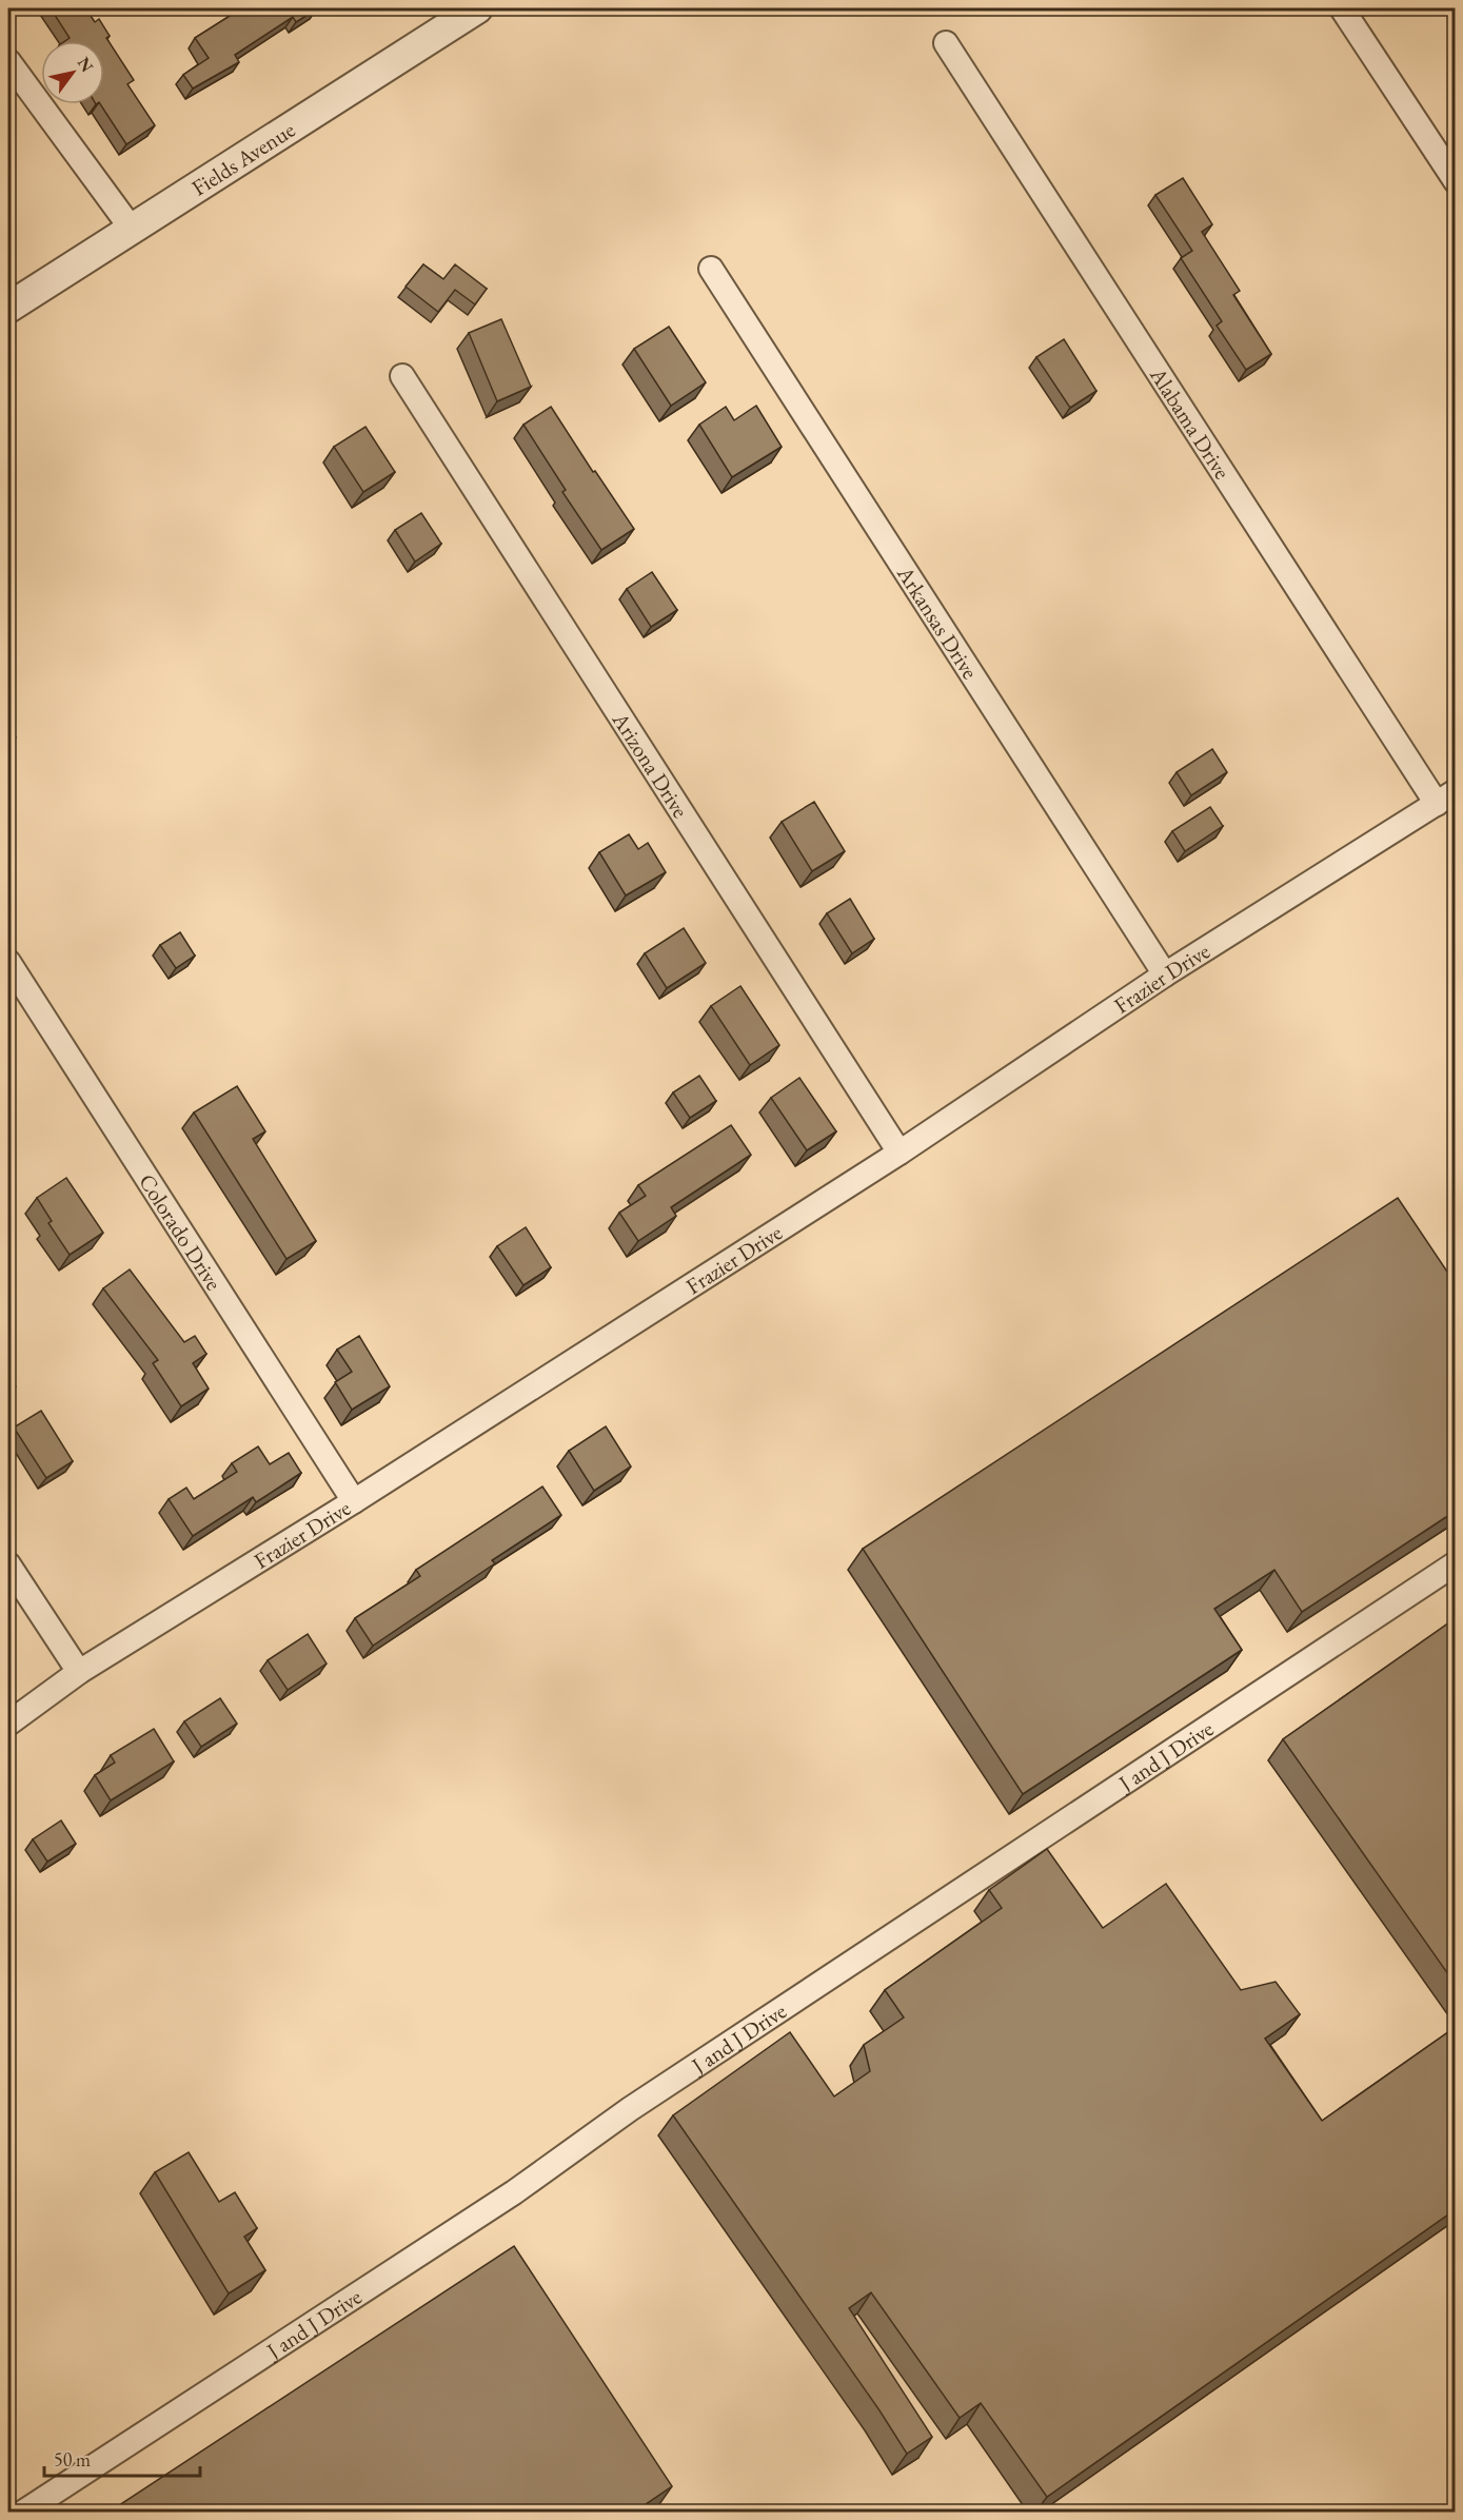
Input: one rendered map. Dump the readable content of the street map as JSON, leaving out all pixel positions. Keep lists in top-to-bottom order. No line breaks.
{"streets":{"street":["Fields Avenue","Alabama Drive","Arkansas Drive","Arizona Drive","Frazier Drive","Colorado Drive","J and J Drive"]},"crossings":[["Alabama Drive","Frazier Drive"],["Arkansas Drive","Frazier Drive"],["Arizona Drive","Frazier Drive"],["Frazier Drive","Colorado Drive"]],"scale_bar":"50 m","north":"top right"}
